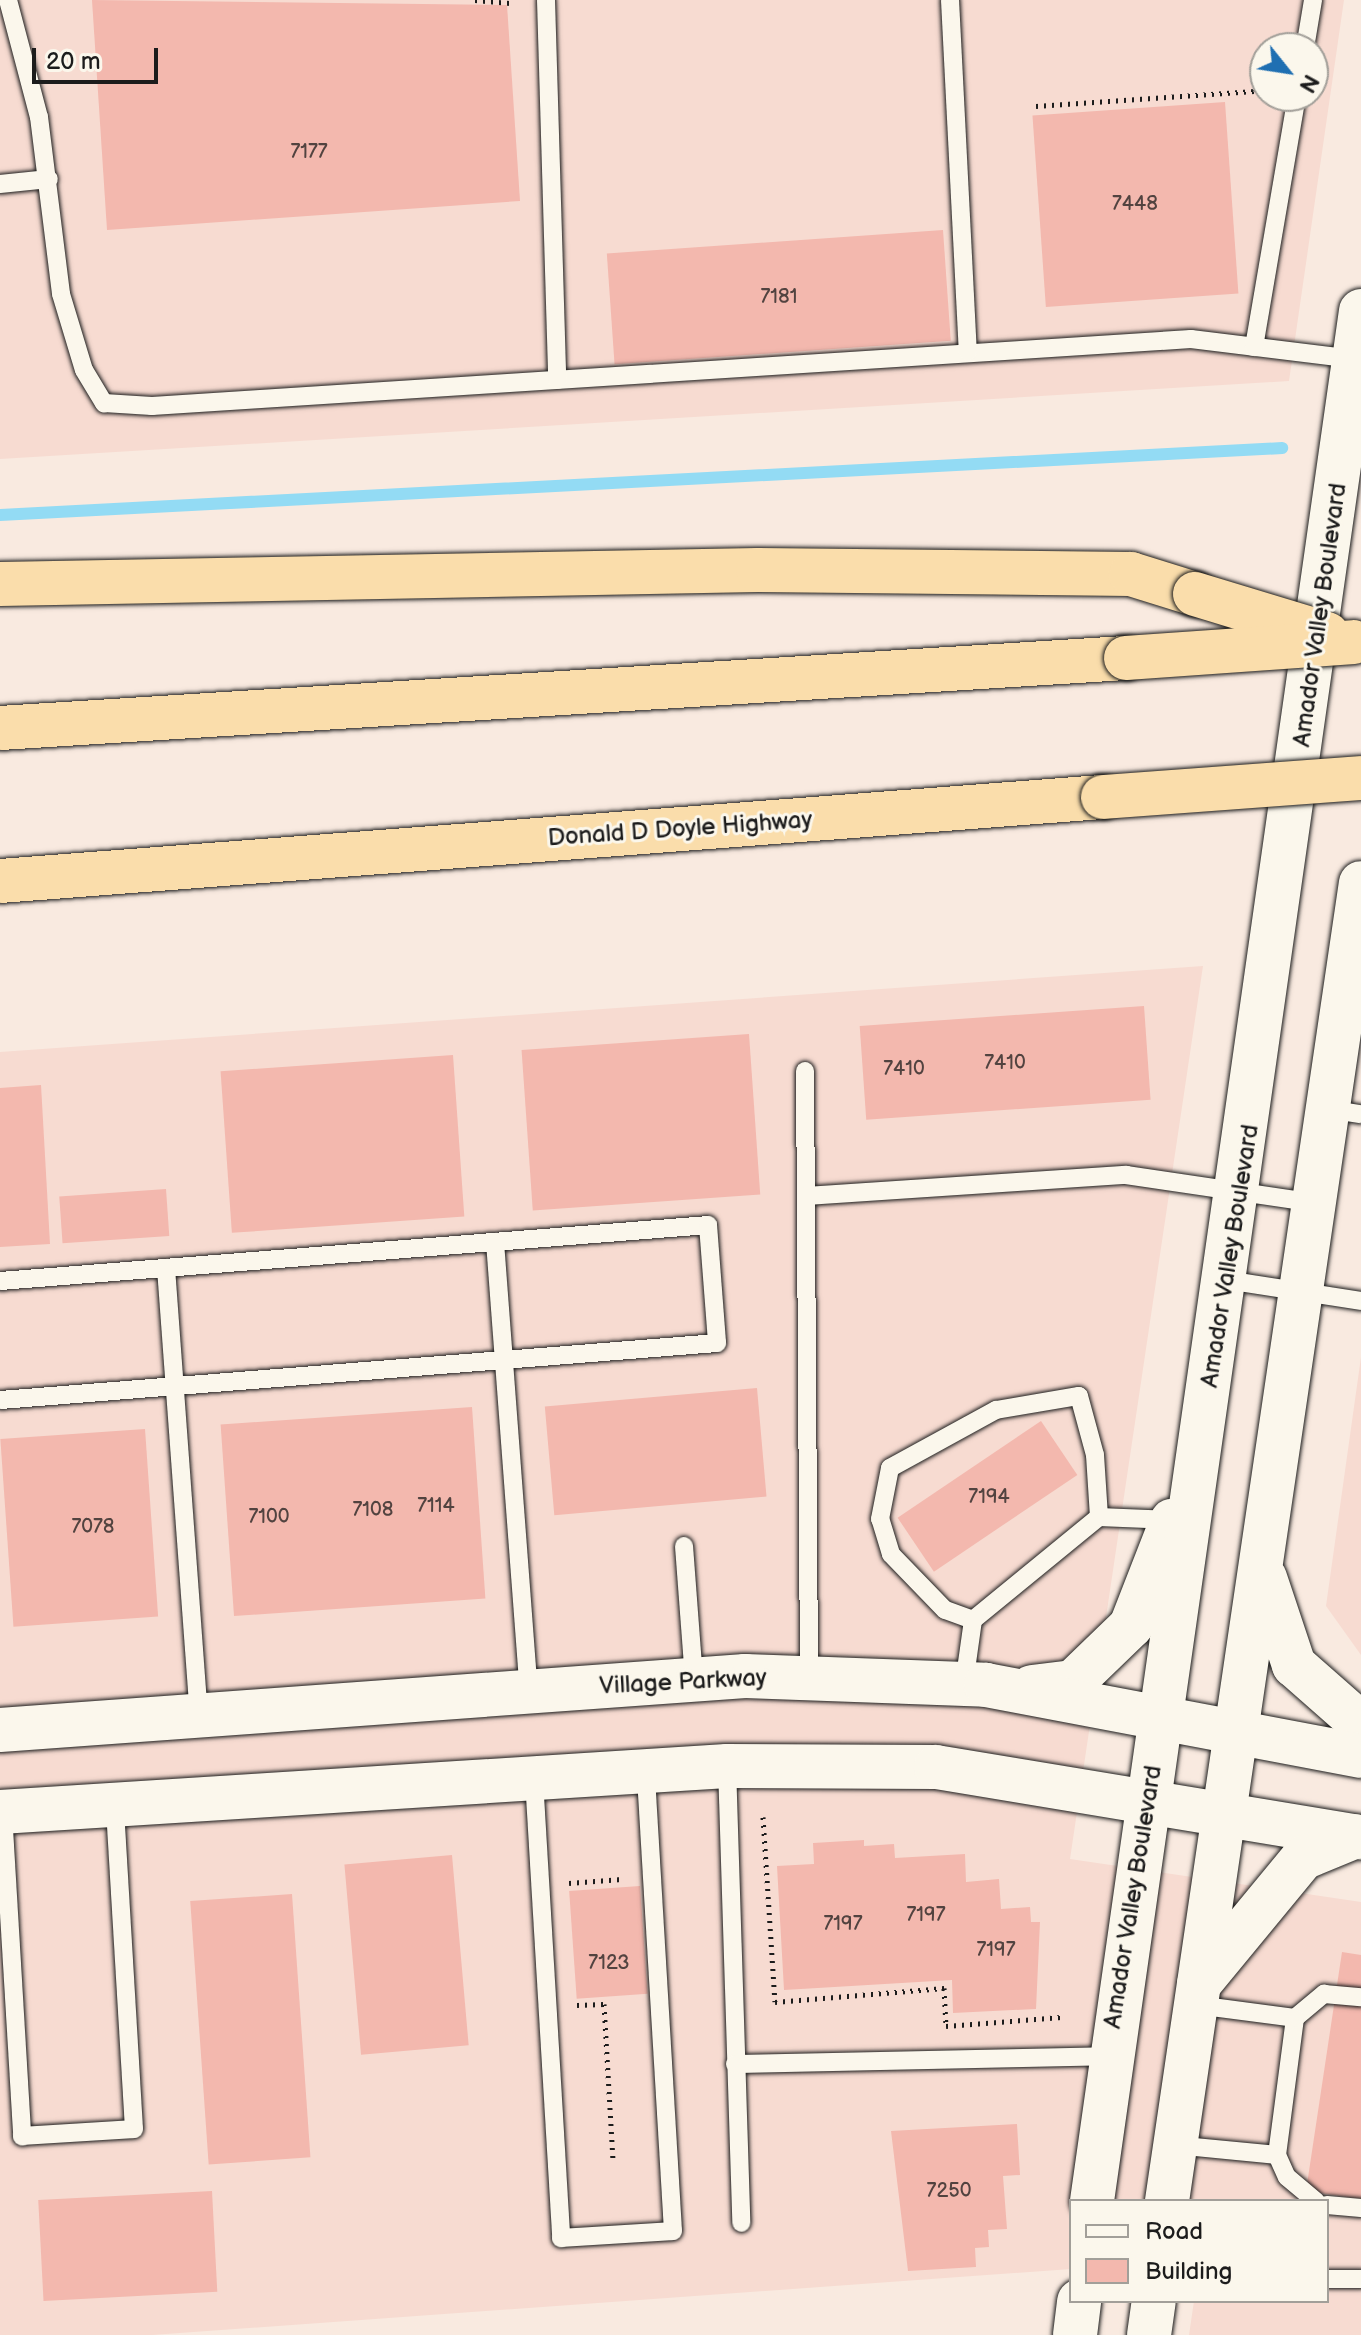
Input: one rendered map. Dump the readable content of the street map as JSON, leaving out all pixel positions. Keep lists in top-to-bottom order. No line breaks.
{"streets":{"highway":["Donald D Doyle Highway"],"street":["Amador Valley Boulevard","Village Parkway"]},"crossings":[["Amador Valley Boulevard","Village Parkway"]],"house_numbers":["7177","7448","7181","7410","7410","7194","7114","7108","7100","7078","7197","7197","7197","7123","7250"],"legend":["Road","Building"],"scale_bar":"20 m","north":"bottom right"}
